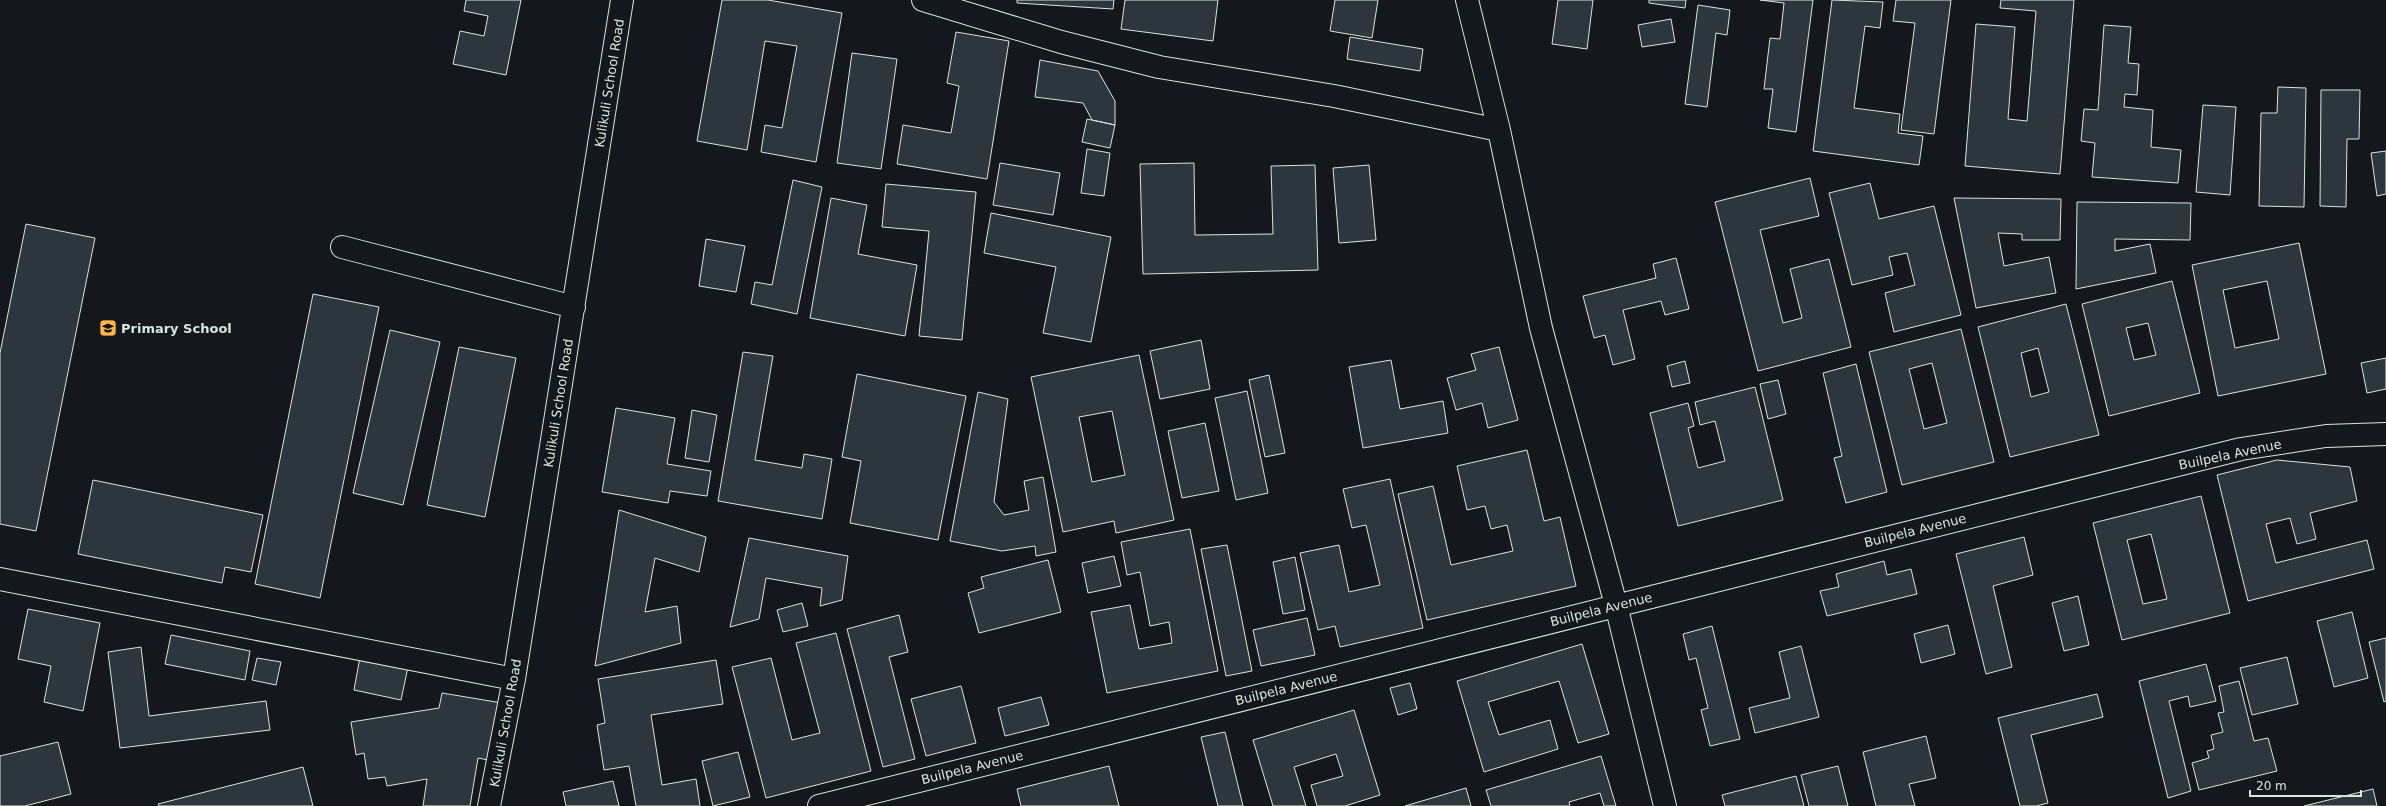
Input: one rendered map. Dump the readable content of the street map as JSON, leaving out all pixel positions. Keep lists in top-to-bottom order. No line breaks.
{"streets":{"street":["Kulikuli School Road","Builpela Avenue"]},"places":{"school or university":["Primary School"]},"scale_bar":"20 m"}
